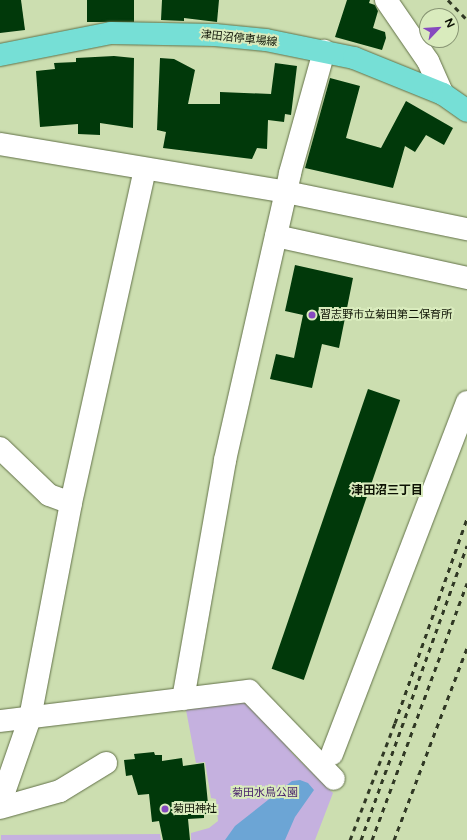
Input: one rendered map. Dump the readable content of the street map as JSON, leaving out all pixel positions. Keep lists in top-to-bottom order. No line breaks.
{"streets":{"main road":["津田沼停車場線"]},"districts":["津田沼三丁目"],"parks":["菊田水鳥公園"],"places":["習志野市立菊田第二保育所","菊田神社"],"north":"top right"}
